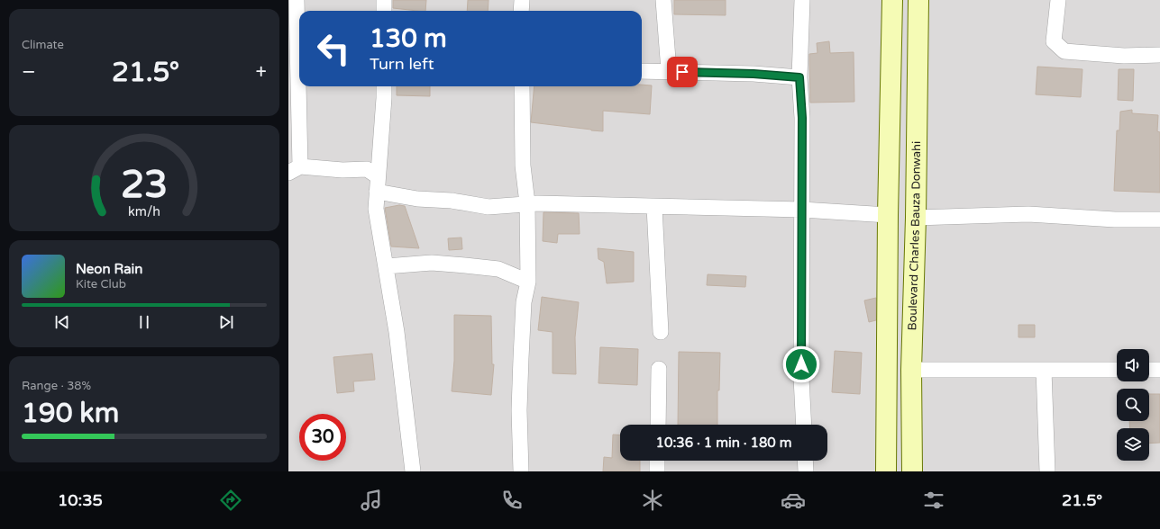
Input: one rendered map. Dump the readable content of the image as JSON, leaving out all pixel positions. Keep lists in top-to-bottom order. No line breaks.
{"streets":{"main road":["Boulevard Charles Bauza Donwahi"]},"page":{"tile":["Climate",["Range · 38%","190 km"]],"turn":["130 m","Turn left"],"heat":["−","21.5°","+"],"song":["Neon Rain","Kite Club"],"limit":"30","trip":"10:36 · 1 min · 180 m","tabs":["10:35","21.5°"],"gauge":["23","km/h"]}}
